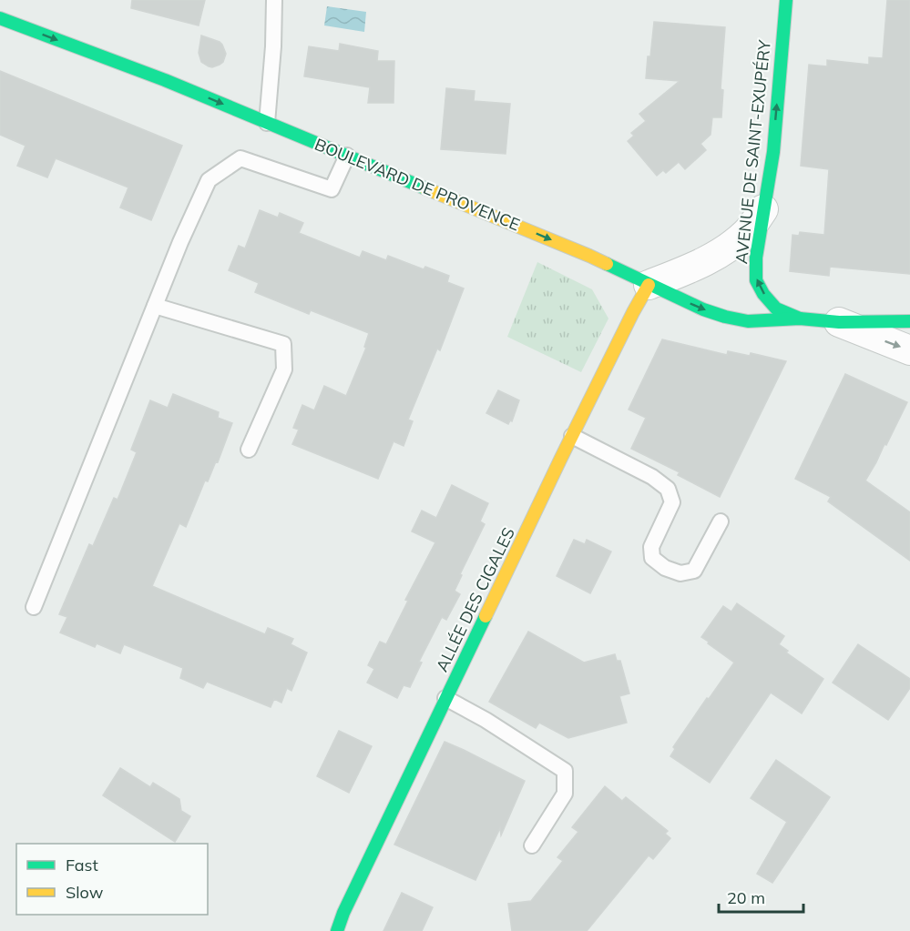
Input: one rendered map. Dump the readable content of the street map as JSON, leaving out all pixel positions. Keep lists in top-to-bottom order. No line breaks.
{"streets":{"street":["AVENUE DE SAINT-EXUPÉRY","BOULEVARD DE PROVENCE","ALLÉE DES CIGALES"]},"crossings":[["AVENUE DE SAINT-EXUPÉRY","BOULEVARD DE PROVENCE"],["BOULEVARD DE PROVENCE","ALLÉE DES CIGALES"]],"one_way":["AVENUE DE SAINT-EXUPÉRY","BOULEVARD DE PROVENCE"],"legend":["Fast","Slow"],"scale_bar":"20 m"}
